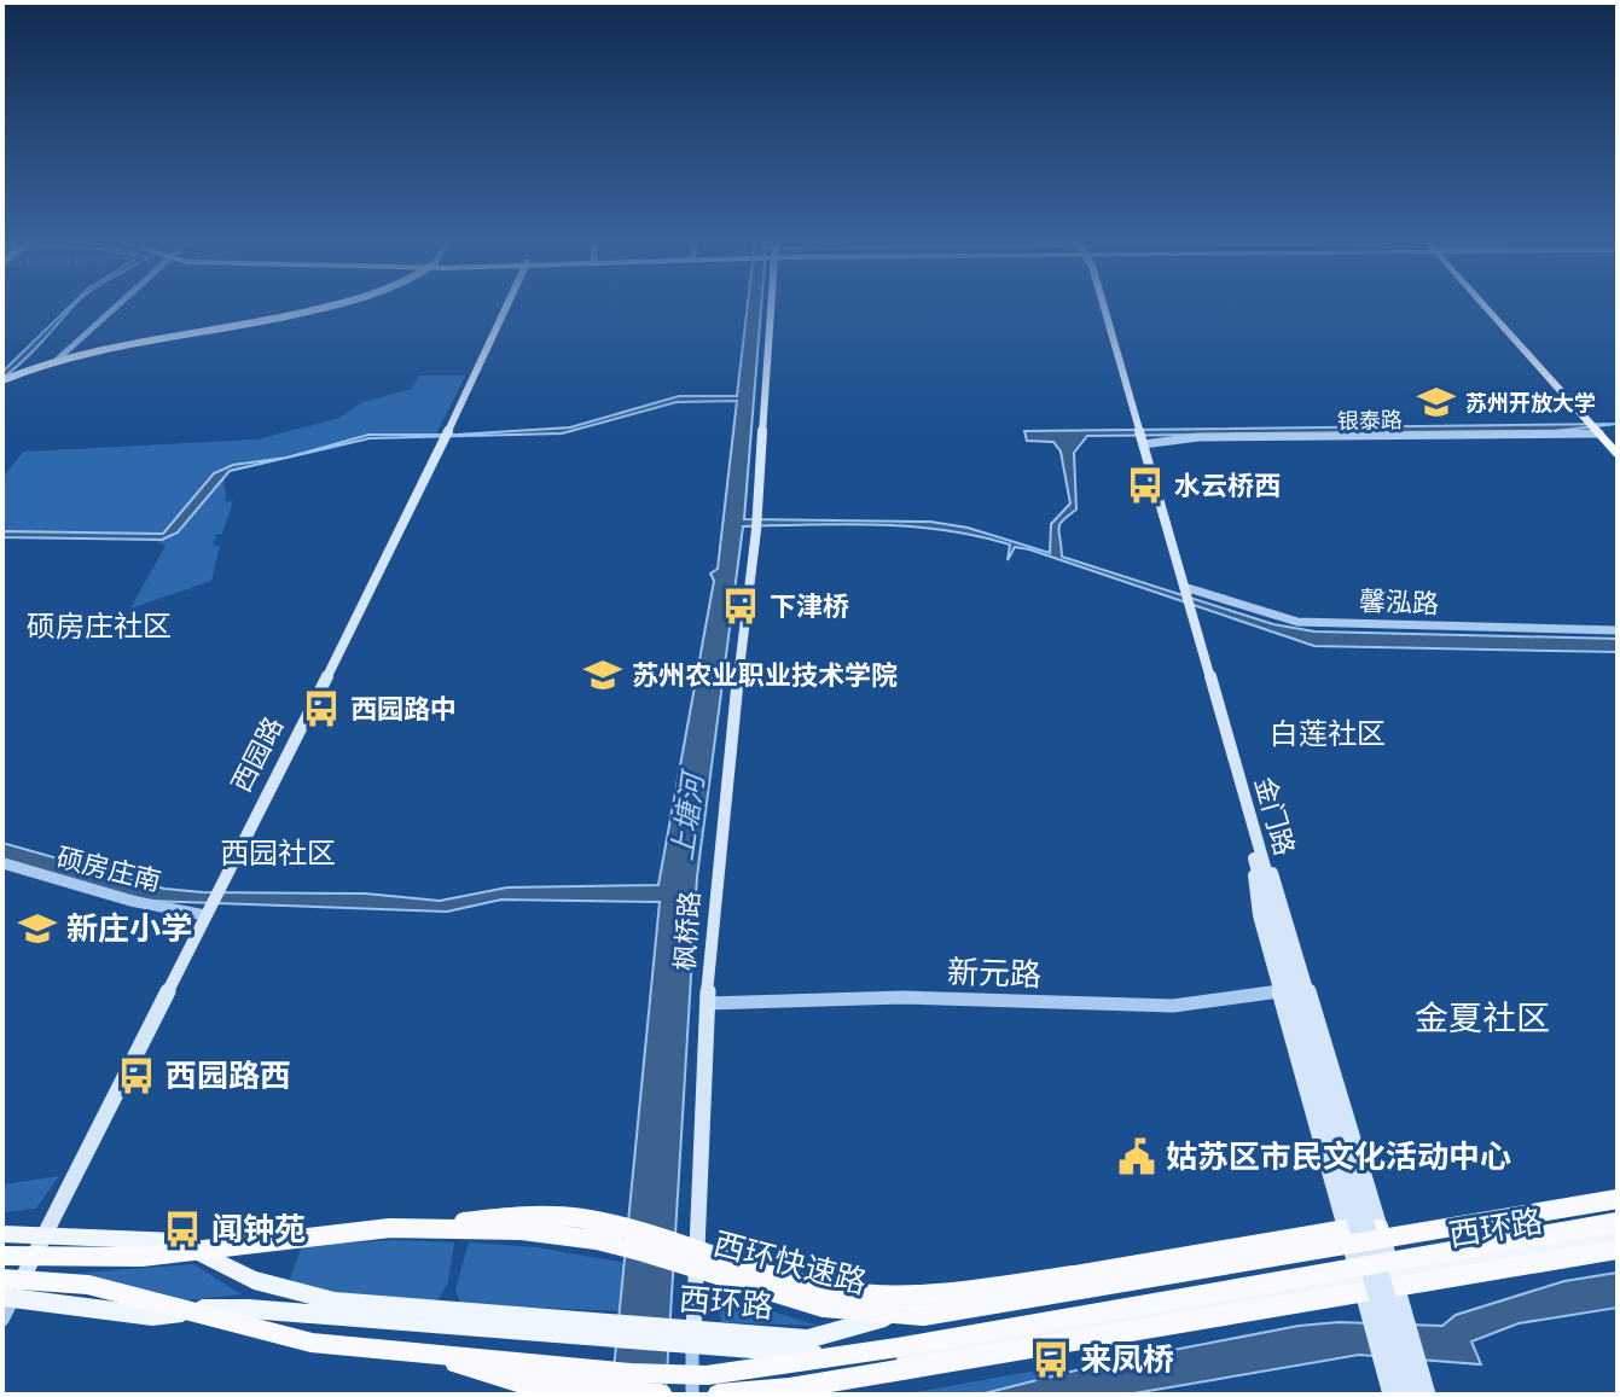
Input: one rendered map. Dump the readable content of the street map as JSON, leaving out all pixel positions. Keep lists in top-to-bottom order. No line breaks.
{"streets":{"highway":["西环快速路"],"main road":["西园路","金门路","枫桥路","西环路"],"street":["银泰路","馨泓路","硕房庄南","新元路"]},"crossings":[["银泰路","金门路"],["馨泓路","金门路"],["西园路","硕房庄南"],["西园路","西环路"],["枫桥路","新元路"],["枫桥路","西环路"]],"districts":["硕房庄社区","白莲社区","西园社区","金夏社区"],"water":["上塘河"],"places":{"school or university":["苏州开放大学","苏州农业职业技术学院","新庄小学"],"bus stop":["水云桥西","下津桥","西园路中","西园路西","闻钟苑","来凤桥"],"public building":["姑苏区市民文化活动中心"]}}
